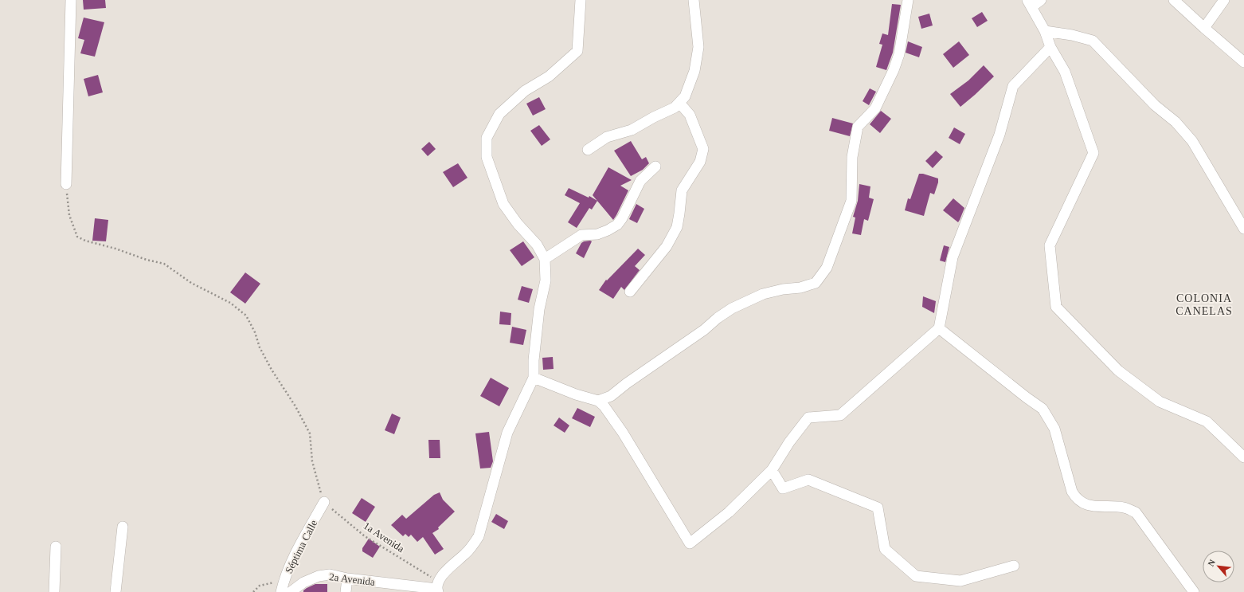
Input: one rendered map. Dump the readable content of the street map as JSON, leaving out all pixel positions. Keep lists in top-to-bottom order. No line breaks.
{"streets":{"street":["Séptima Calle","2a Avenida"],"path":["1a Avenida"]},"crossings":[["1a Avenida","Séptima Calle"],["1a Avenida","2a Avenida"]],"districts":["COLONIA CANELAS"],"north":"top left"}
